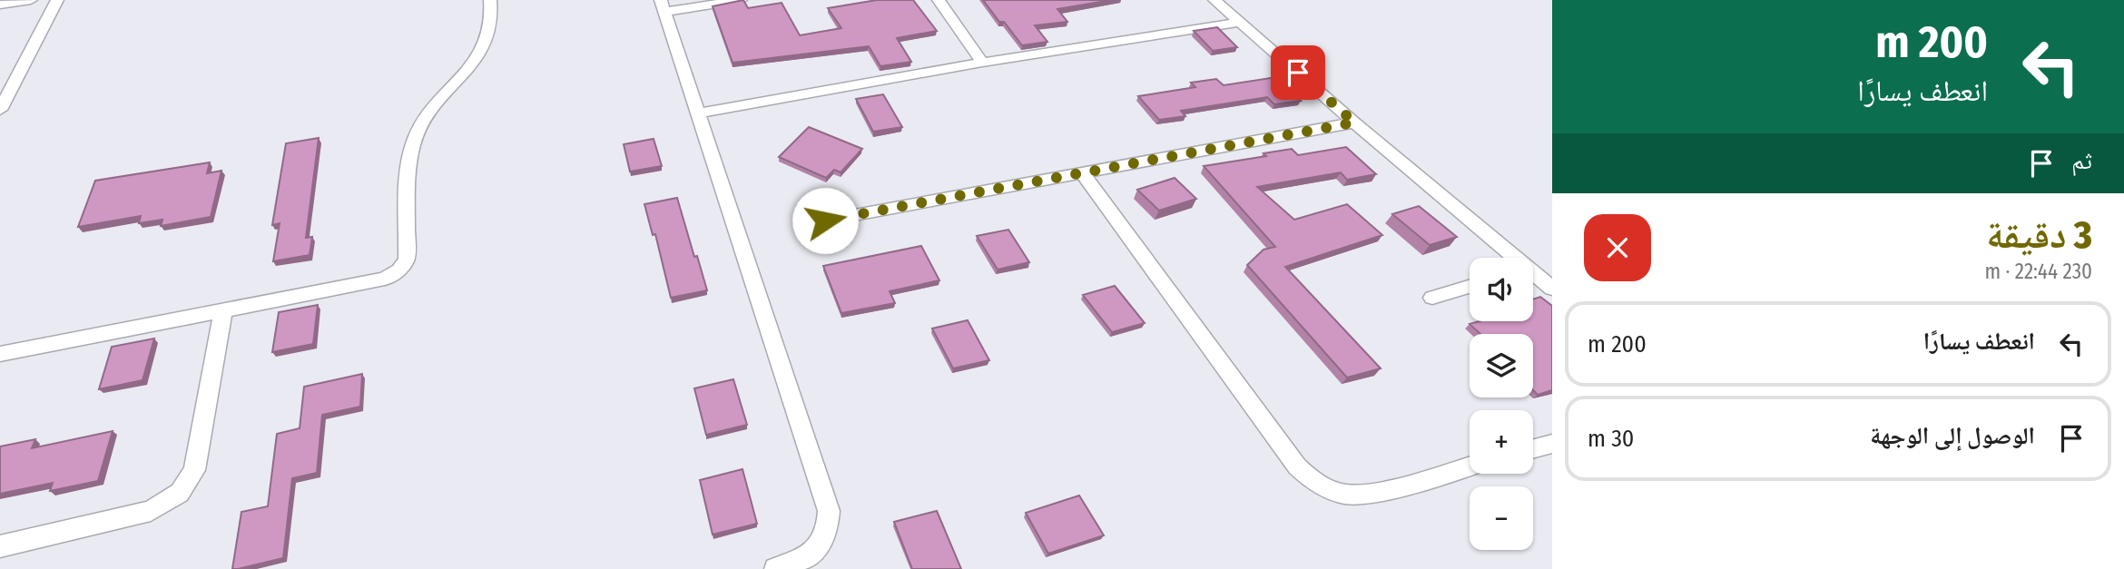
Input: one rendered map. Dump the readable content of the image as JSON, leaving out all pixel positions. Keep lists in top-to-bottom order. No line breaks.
{"page":{"turn":["200 m","انعطف يسارًا"],"then":"ثم","heading":["3 دقيقة","230 m · 22:44"],"map_buttons":["+","−"],"list":[{"name":"انعطف يسارًا","value":"200 m"},{"name":"الوصول إلى الوجهة","value":"30 m"}]}}
